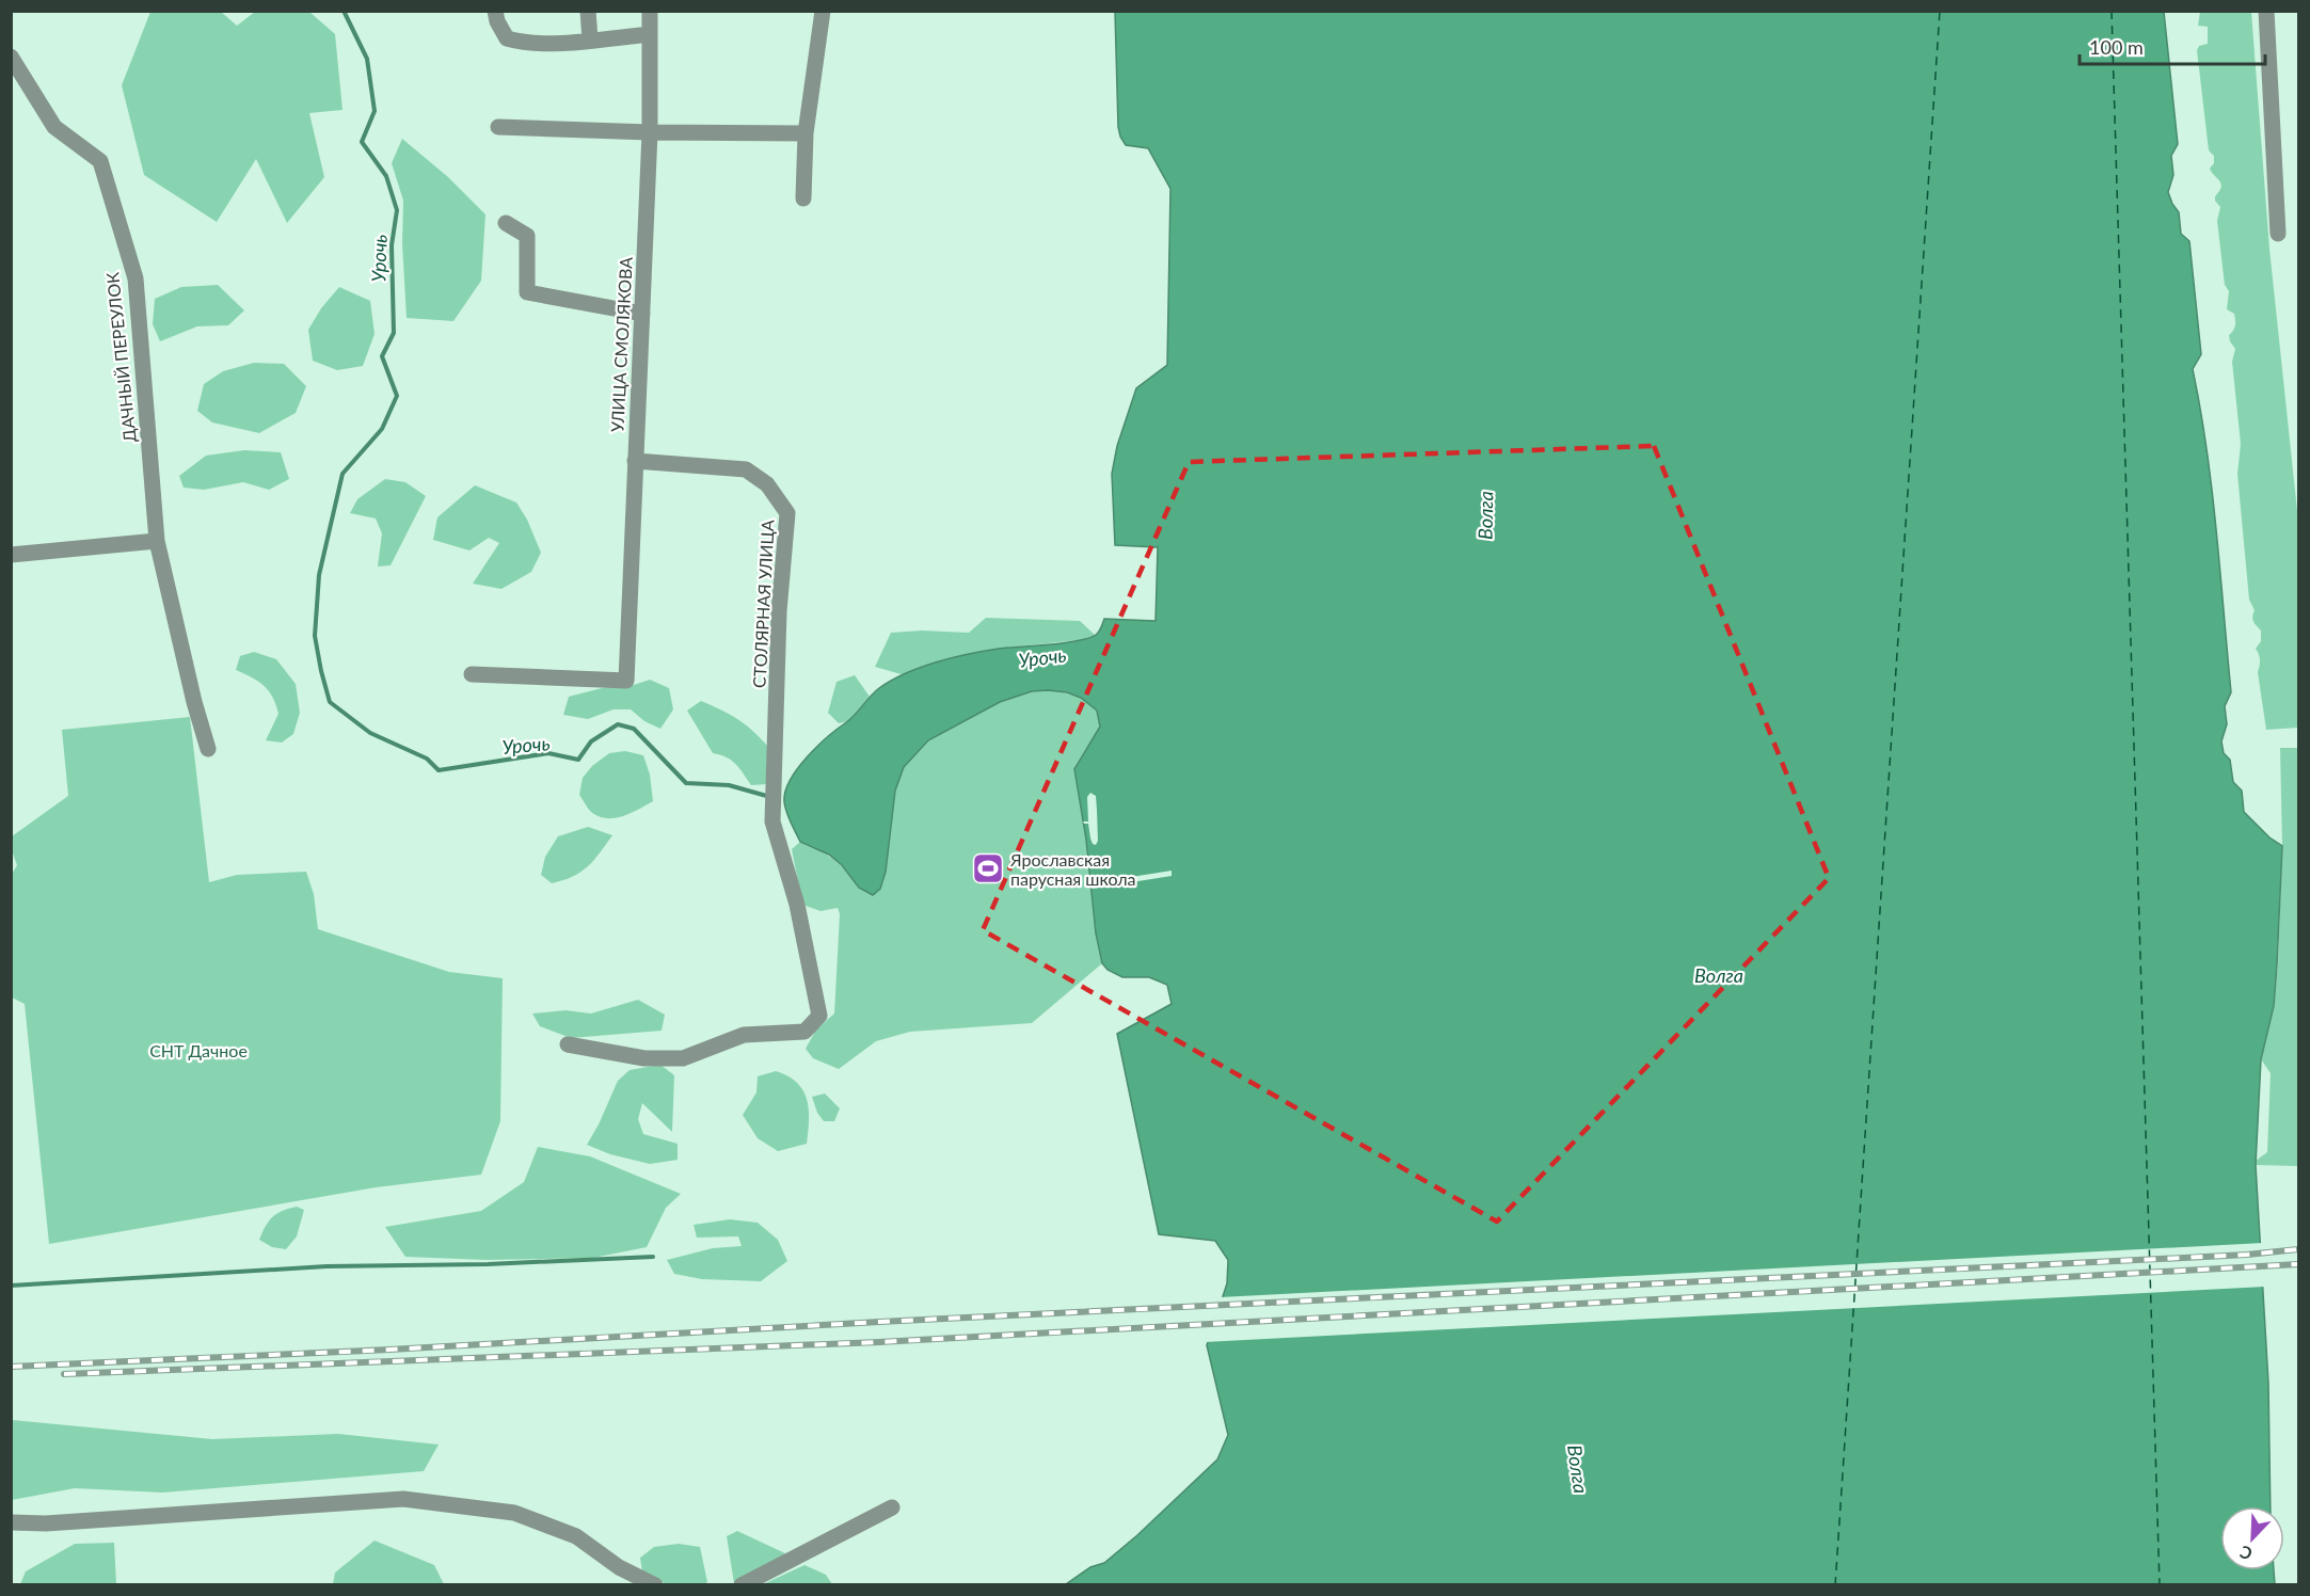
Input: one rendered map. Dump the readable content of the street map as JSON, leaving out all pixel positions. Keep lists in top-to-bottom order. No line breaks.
{"streets":{"street":["УЛИЦА СМОЛЯКОВА","ДАЧНЫЙ ПЕРЕУЛОК","СТОЛЯРНАЯ УЛИЦА"]},"crossings":[["УЛИЦА СМОЛЯКОВА","СТОЛЯРНАЯ УЛИЦА"]],"water":["Урочь","Волга"],"parks":["СНТ Дачное"],"places":{"sports":["Ярославская парусная школа"]},"scale_bar":"100 m","north":"bottom left"}
